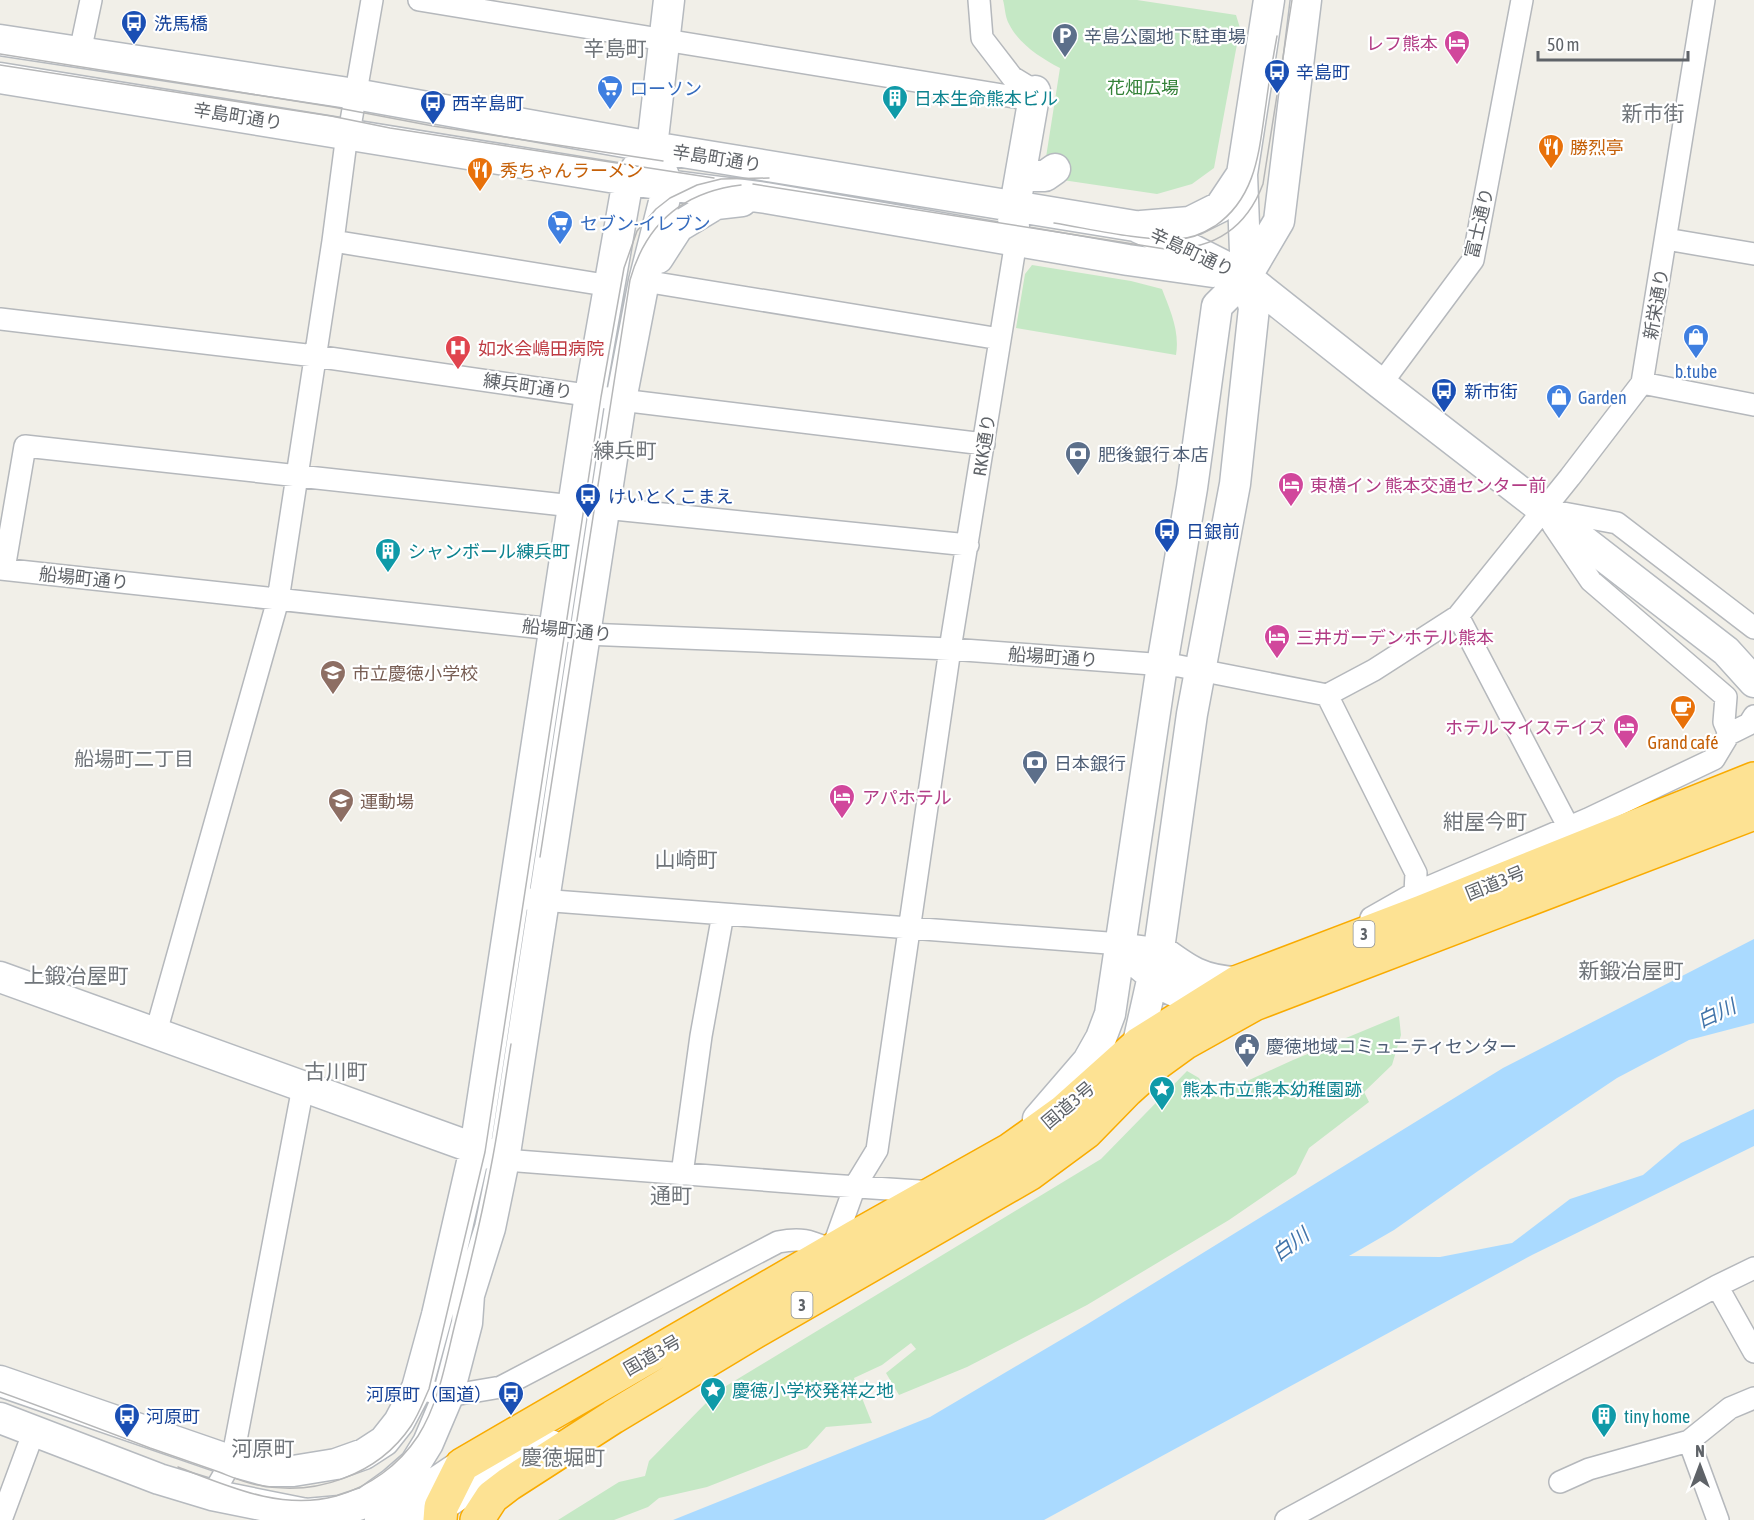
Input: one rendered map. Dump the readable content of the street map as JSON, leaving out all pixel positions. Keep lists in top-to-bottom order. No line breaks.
{"streets":{"highway":["国道3号","3"],"street":["辛島町通り","富士通り","新栄通り","練兵町通り","RKK通り","船場町通り"]},"crossings":[["辛島町通り","RKK通り"],["新栄通り","船場町通り"],["練兵町通り","RKK通り"],["RKK通り","船場町通り"],["RKK通り","国道3号"]],"districts":["辛島町","新市街","練兵町","船場町二丁目","紺屋今町","山崎町","新鍛冶屋町","上鍛冶屋町","古川町","通町","河原町","慶徳堀町"],"water":["白川"],"parks":["花畑広場"],"places":{"bus stop":["洗馬橋","辛島町","西辛島町","新市街","けいとくこまえ","日銀前","河原町（国道）","河原町"],"parking":["辛島公園地下駐車場"],"hotel":["レフ熊本","東横イン 熊本交通センター前","三井ガーデンホテル熊本","ホテルマイステイズ","アパホテル"],"supermarket":["ローソン","セブン-イレブン"],"building":["日本生命熊本ビル","シャンボール練兵町","tiny home"],"restaurant":["勝烈亭","秀ちゃんラーメン"],"shop":["b.tube","Garden"],"hospital":["如水会嶋田病院"],"bank":["肥後銀行 本店","日本銀行"],"school or university":["市立慶徳小学校","運動場"],"cafe":["Grand café"],"public building":["慶徳地域コミュニティセンター"],"place":["熊本市立熊本幼稚園跡","慶徳小学校発祥之地"]},"scale_bar":"50 m","north":"top"}
